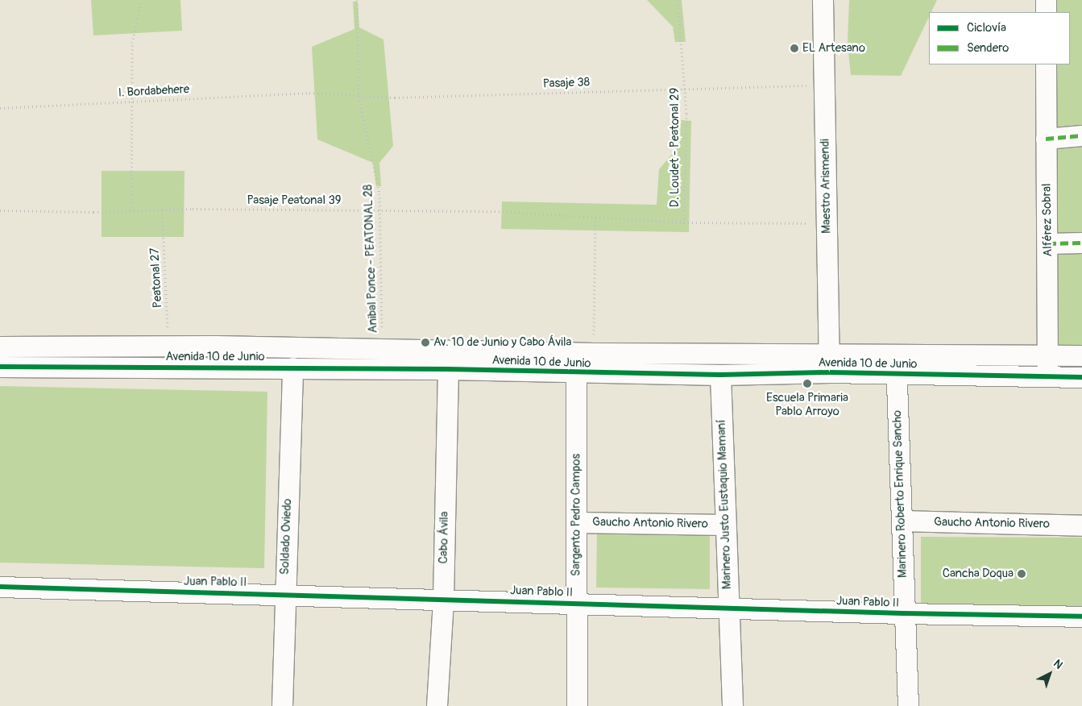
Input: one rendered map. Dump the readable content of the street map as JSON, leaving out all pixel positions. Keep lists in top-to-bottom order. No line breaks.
{"streets":{"street":["Maestro Arismendi","Alférez Sobral","Avenida 10 de Junio","Marinero Roberto Enrique Sancho","Marinero Justo Eustaquio Mamaní","Sargento Pedro Campos","Gaucho Antonio Rivero","Soldado Oviedo","Cabo Ávila","Juan Pablo II"],"path":["Pasaje 38","I. Bordabehere","D. Loudet - Peatonal 29","Pasaje Peatonal 39","Anibal Ponce - PEATONAL 28","Peatonal 27"]},"crossings":[["Pasaje 38","I. Bordabehere"],["Pasaje 38","D. Loudet - Peatonal 29"],["Pasaje 38","Maestro Arismendi"],["Pasaje 38","Anibal Ponce - PEATONAL 28"],["D. Loudet - Peatonal 29","Pasaje Peatonal 39"],["Maestro Arismendi","Pasaje Peatonal 39"],["Maestro Arismendi","Avenida 10 de Junio"],["Pasaje Peatonal 39","Anibal Ponce - PEATONAL 28"],["Pasaje Peatonal 39","Peatonal 27"],["Alférez Sobral","Avenida 10 de Junio"],["Anibal Ponce - PEATONAL 28","Avenida 10 de Junio"],["Peatonal 27","Avenida 10 de Junio"],["Avenida 10 de Junio","Marinero Roberto Enrique Sancho"],["Avenida 10 de Junio","Marinero Justo Eustaquio Mamaní"],["Avenida 10 de Junio","Sargento Pedro Campos"],["Avenida 10 de Junio","Soldado Oviedo"],["Avenida 10 de Junio","Cabo Ávila"],["Marinero Roberto Enrique Sancho","Gaucho Antonio Rivero"],["Marinero Roberto Enrique Sancho","Juan Pablo II"],["Marinero Justo Eustaquio Mamaní","Gaucho Antonio Rivero"],["Marinero Justo Eustaquio Mamaní","Juan Pablo II"],["Sargento Pedro Campos","Gaucho Antonio Rivero"],["Sargento Pedro Campos","Juan Pablo II"],["Soldado Oviedo","Juan Pablo II"],["Cabo Ávila","Juan Pablo II"]],"places":["EL Artesano","Av. 10 de Junio y Cabo Ávila","Escuela Primaria Pablo Arroyo","Cancha Doqua"],"legend":["Ciclovía","Sendero"],"north":"top right"}
